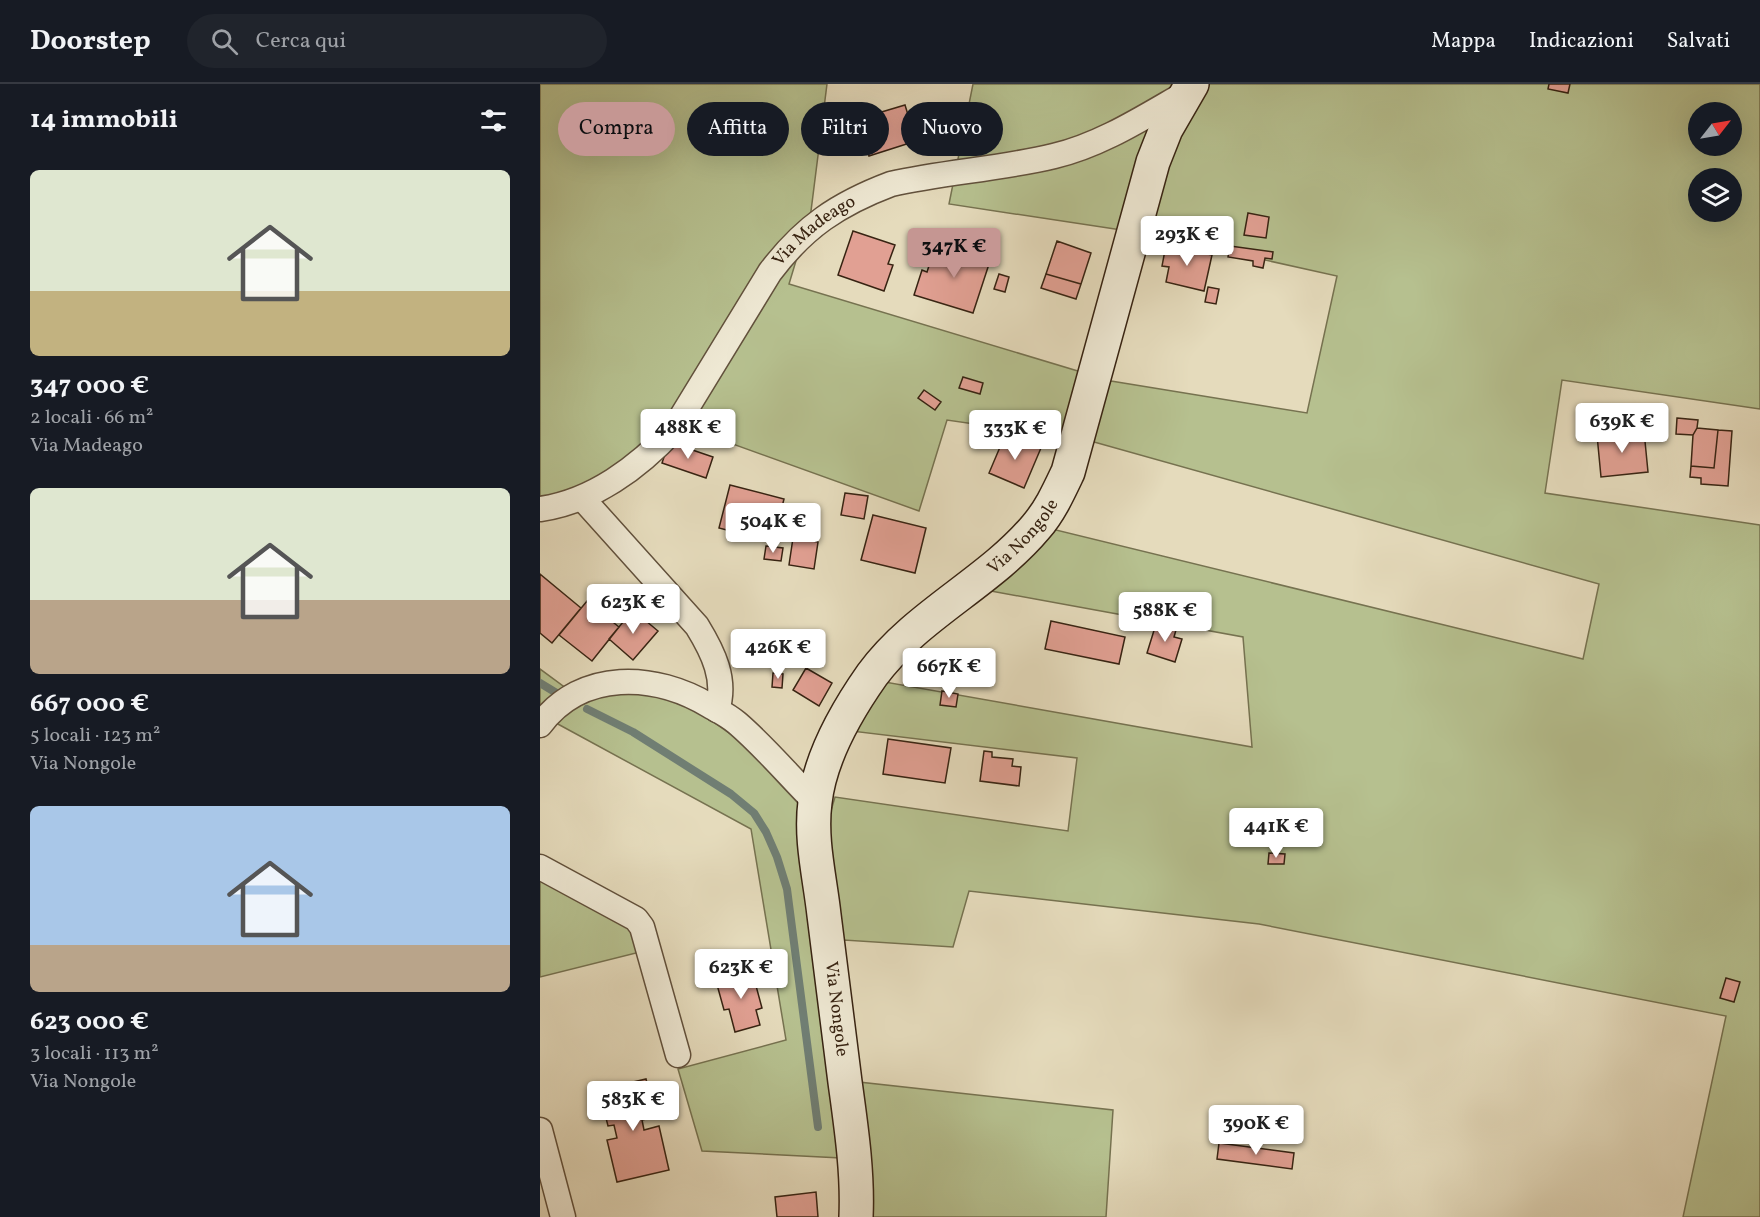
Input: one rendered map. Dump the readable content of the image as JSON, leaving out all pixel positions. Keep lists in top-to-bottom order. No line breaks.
{"streets":{"street":["Via Madeago","Via Nongole"]},"crossings":[["Via Madeago","Via Nongole"]],"north":"top right","page":{"header":"Doorstep","search":"Cerca qui","nav":["Mappa","Indicazioni","Salvati"],"heading":"14 immobili","chip":["Compra","Affitta","Filtri","Nuovo"],"list":[{"name":"347 000 €","note":"2 locali · 66 m² · Via Madeago"},{"name":"667 000 €","note":"5 locali · 123 m² · Via Nongole"},{"name":"623 000 €","note":"3 locali · 113 m² · Via Nongole"}],"price":["293K €","347K €","639K €","488K €","333K €","504K €","623K €","588K €","426K €","667K €","441K €","623K €","583K €","390K €"]}}
